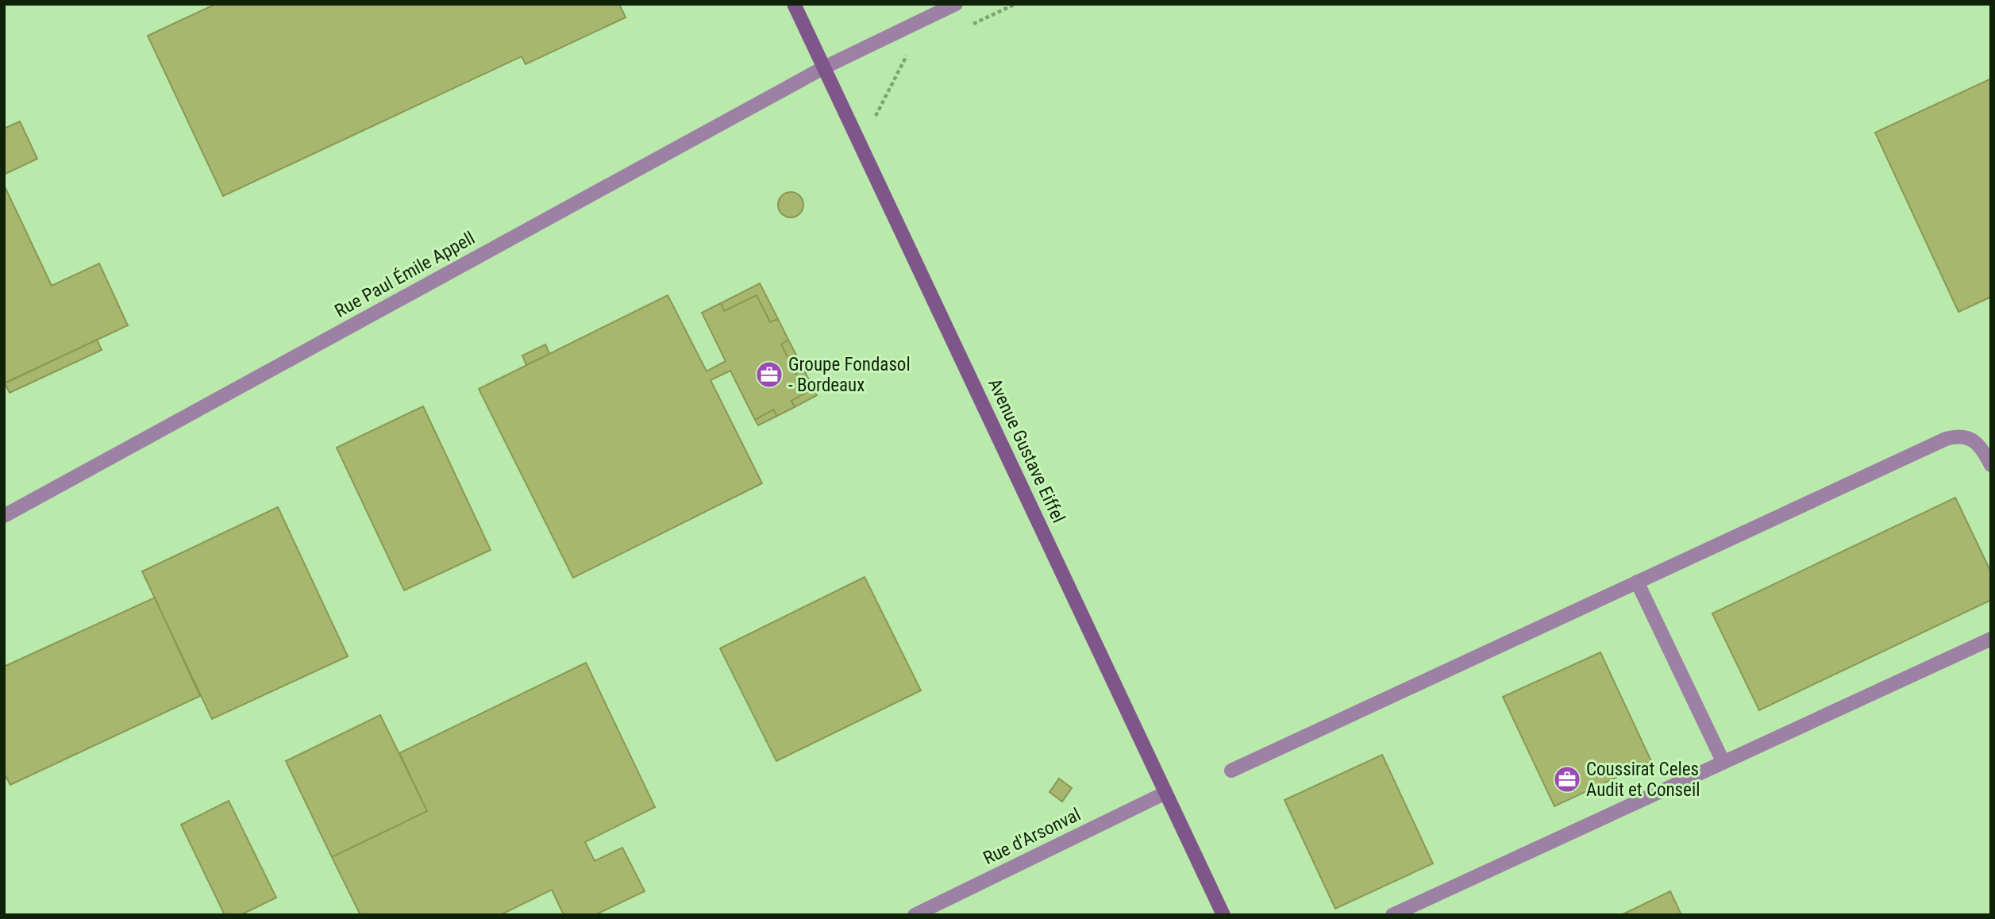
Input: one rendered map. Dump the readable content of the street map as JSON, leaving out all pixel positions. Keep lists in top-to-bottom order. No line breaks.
{"streets":{"street":["Rue Paul Émile Appell","Avenue Gustave Eiffel","Rue d'Arsonval"]},"crossings":[["Rue Paul Émile Appell","Avenue Gustave Eiffel"],["Avenue Gustave Eiffel","Rue d'Arsonval"]],"places":{"office":["Groupe Fondasol - Bordeaux","Coussirat Celes Audit et Conseil"]}}
